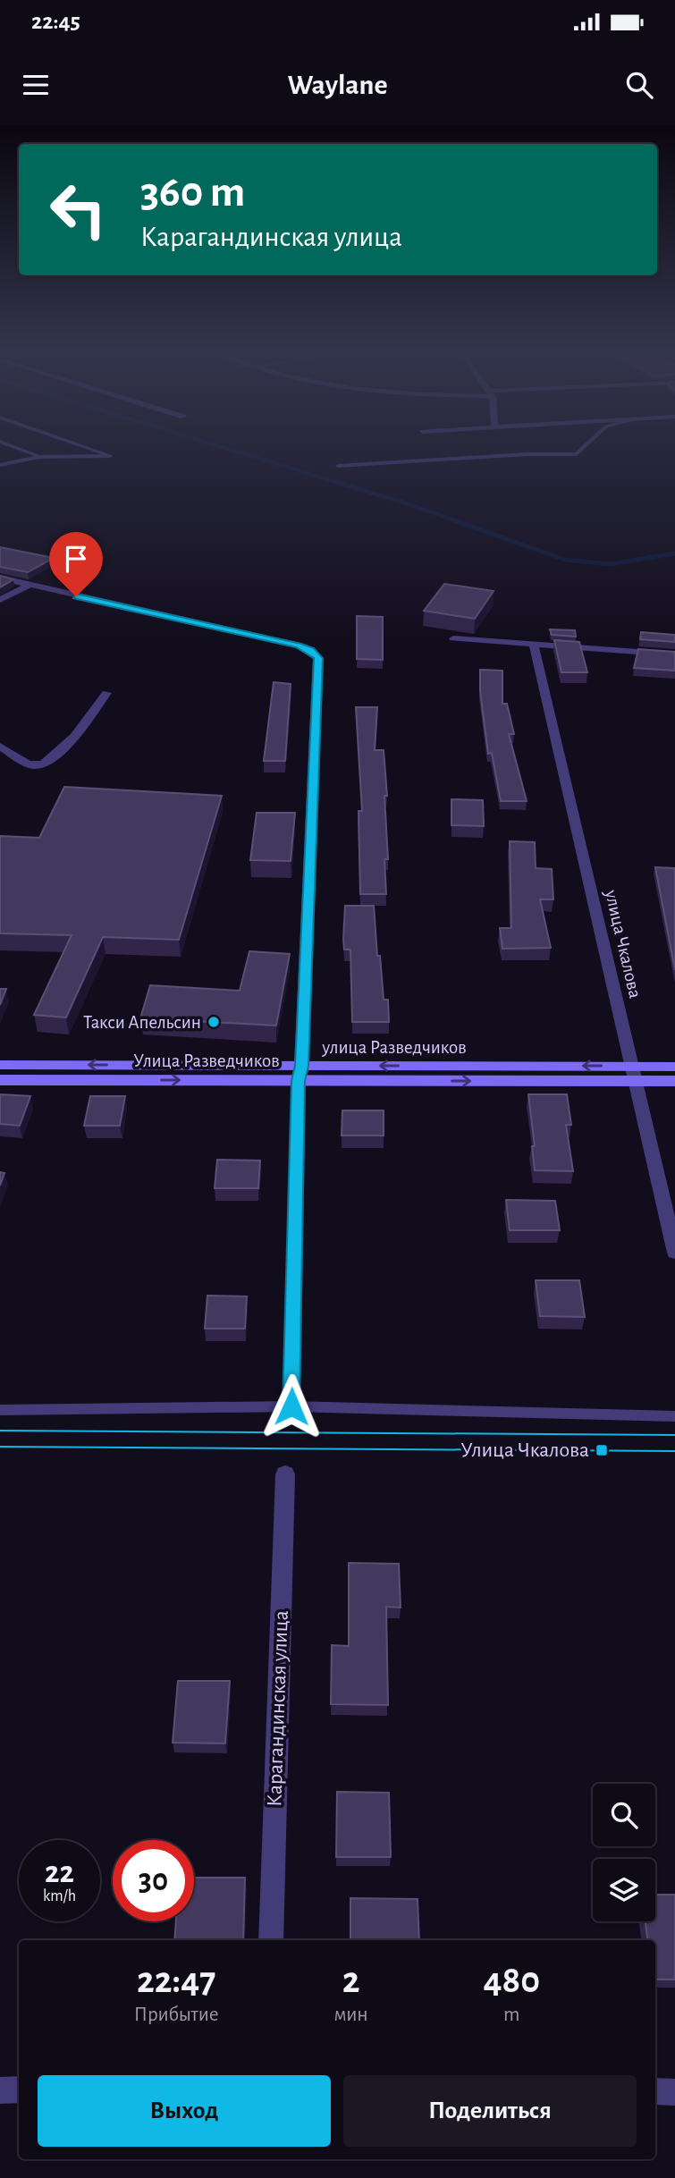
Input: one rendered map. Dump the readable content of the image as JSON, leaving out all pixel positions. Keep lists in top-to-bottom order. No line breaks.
{"streets":{"main road":["улица Разведчиков","Улица Разведчиков"],"street":["улица Чкалова","Карагандинская улица"]},"crossings":[["улица Чкалова","Улица Разведчиков"],["улица Разведчиков","Улица Разведчиков"]],"one_way":["улица Разведчиков","Улица Разведчиков"],"places":{"other":["Такси Апельсин"],"transit":["Улица Чкалова"]},"page":{"status":"22:45","header":"Waylane","turn":["360 m","Карагандинская улица"],"speed":"22 km/h","limit":"30","eta":["22:47","Прибытие","2","мин","480","m"],"buttons":["Выход","Поделиться"]}}
